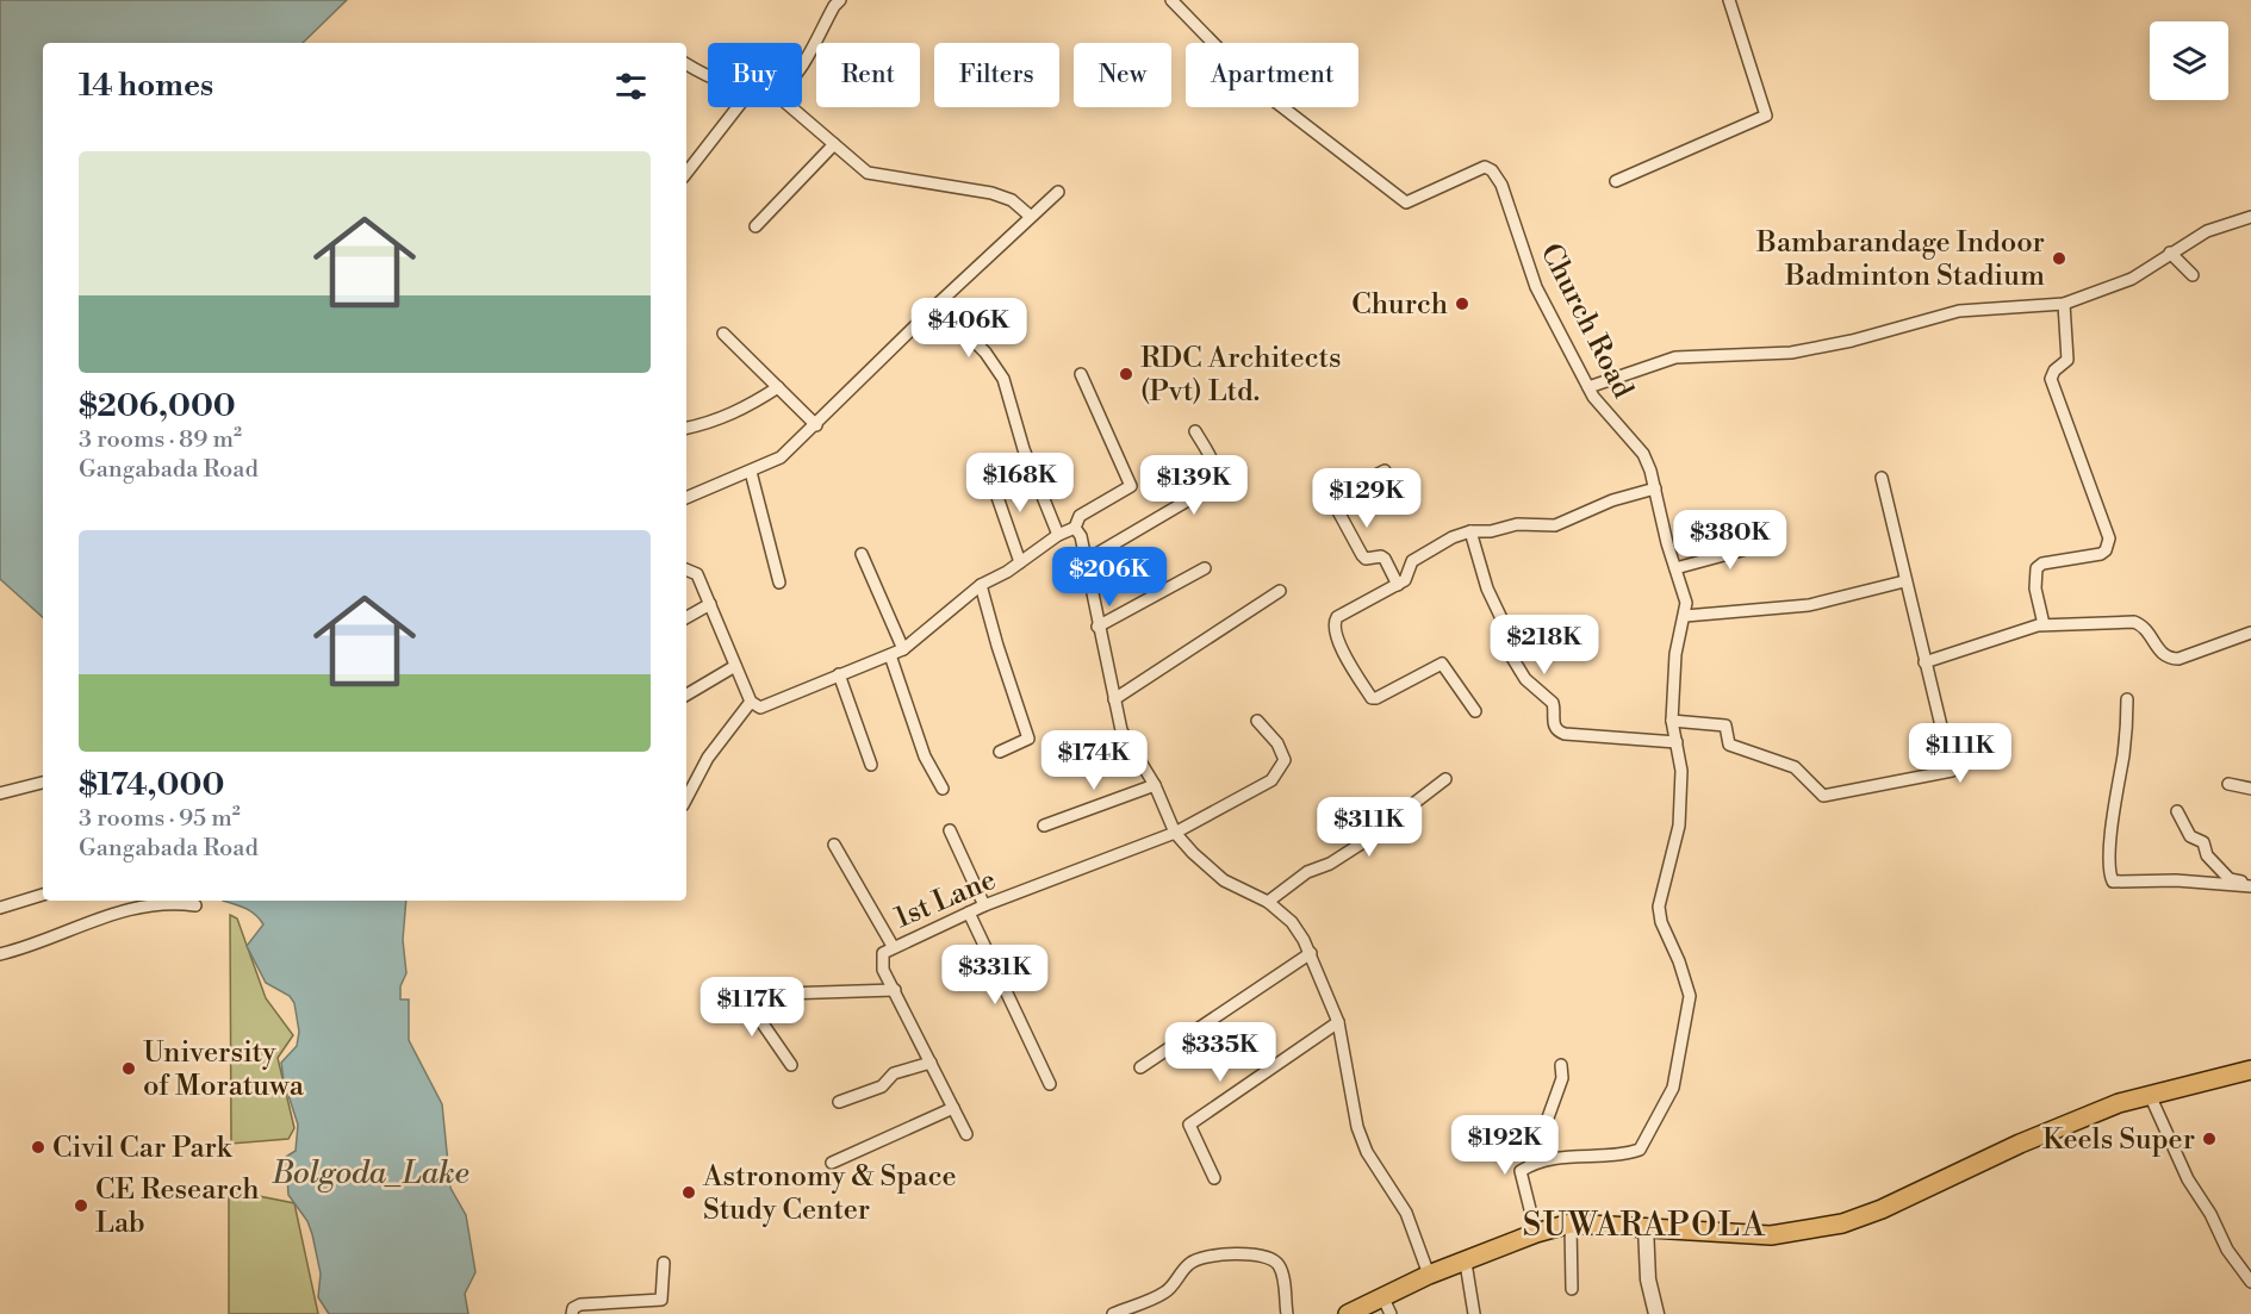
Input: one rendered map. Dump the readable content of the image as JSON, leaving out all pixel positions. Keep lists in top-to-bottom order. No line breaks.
{"streets":{"street":["Church Road","1st Lane"]},"districts":["SUWARAPOLA"],"water":["Bolgoda_Lake"],"places":["Bambarandage Indoor Badminton Stadium","Church","RDC Architects (Pvt) Ltd.","University of Moratuwa","Keels Super","Civil Car Park","Astronomy & Space Study Center","CE Research Lab"],"page":{"chip":["Buy","Rent","Filters","New","Apartment"],"heading":"14 homes","list":[{"name":"$206,000","note":"3 rooms · 89 m² · Gangabada Road"},{"name":"$174,000","note":"3 rooms · 95 m² · Gangabada Road"}],"price":["$406K","$168K","$139K","$129K","$380K","$206K","$218K","$111K","$174K","$311K","$331K","$117K","$335K","$192K"]}}
